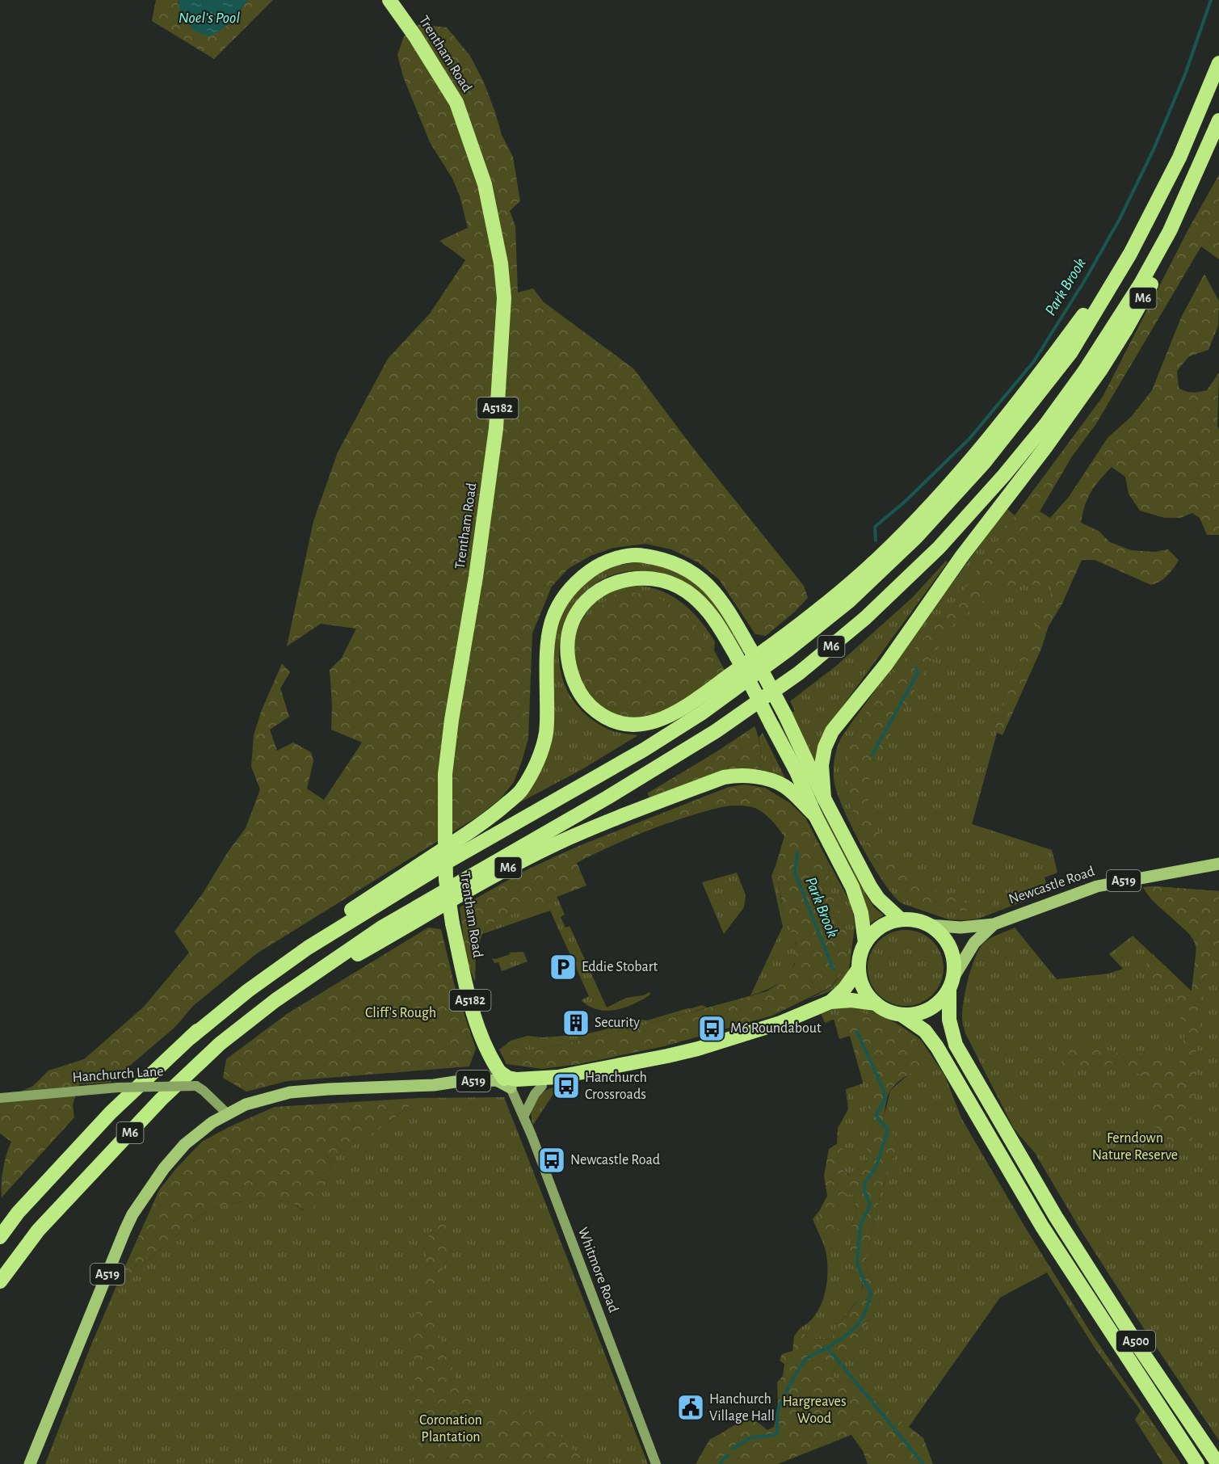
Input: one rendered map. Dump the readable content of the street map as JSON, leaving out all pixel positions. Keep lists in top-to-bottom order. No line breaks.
{"streets":{"highway":["Trentham Road","M6","A5182","A519","A500"],"main road":["Newcastle Road","Hanchurch Lane","Whitmore Road"]},"crossings":[["Trentham Road","A5182"],["Trentham Road","A519"],["M6","A519"],["M6","Newcastle Road"],["M6","A500"],["A5182","A519"],["A5182","Whitmore Road"],["A519","Newcastle Road"],["A519","Hanchurch Lane"],["A519","Whitmore Road"],["A519","A500"],["Newcastle Road","A500"]],"water":["Noel's Pool","Park Brook"],"parks":["Cliff's Rough","Ferndown Nature Reserve","Hargreaves Wood","Coronation Plantation"],"places":{"parking":["Eddie Stobart"],"building":["Security"],"bus stop":["M6 Roundabout","Hanchurch Crossroads","Newcastle Road"],"public building":["Hanchurch Village Hall"]}}
